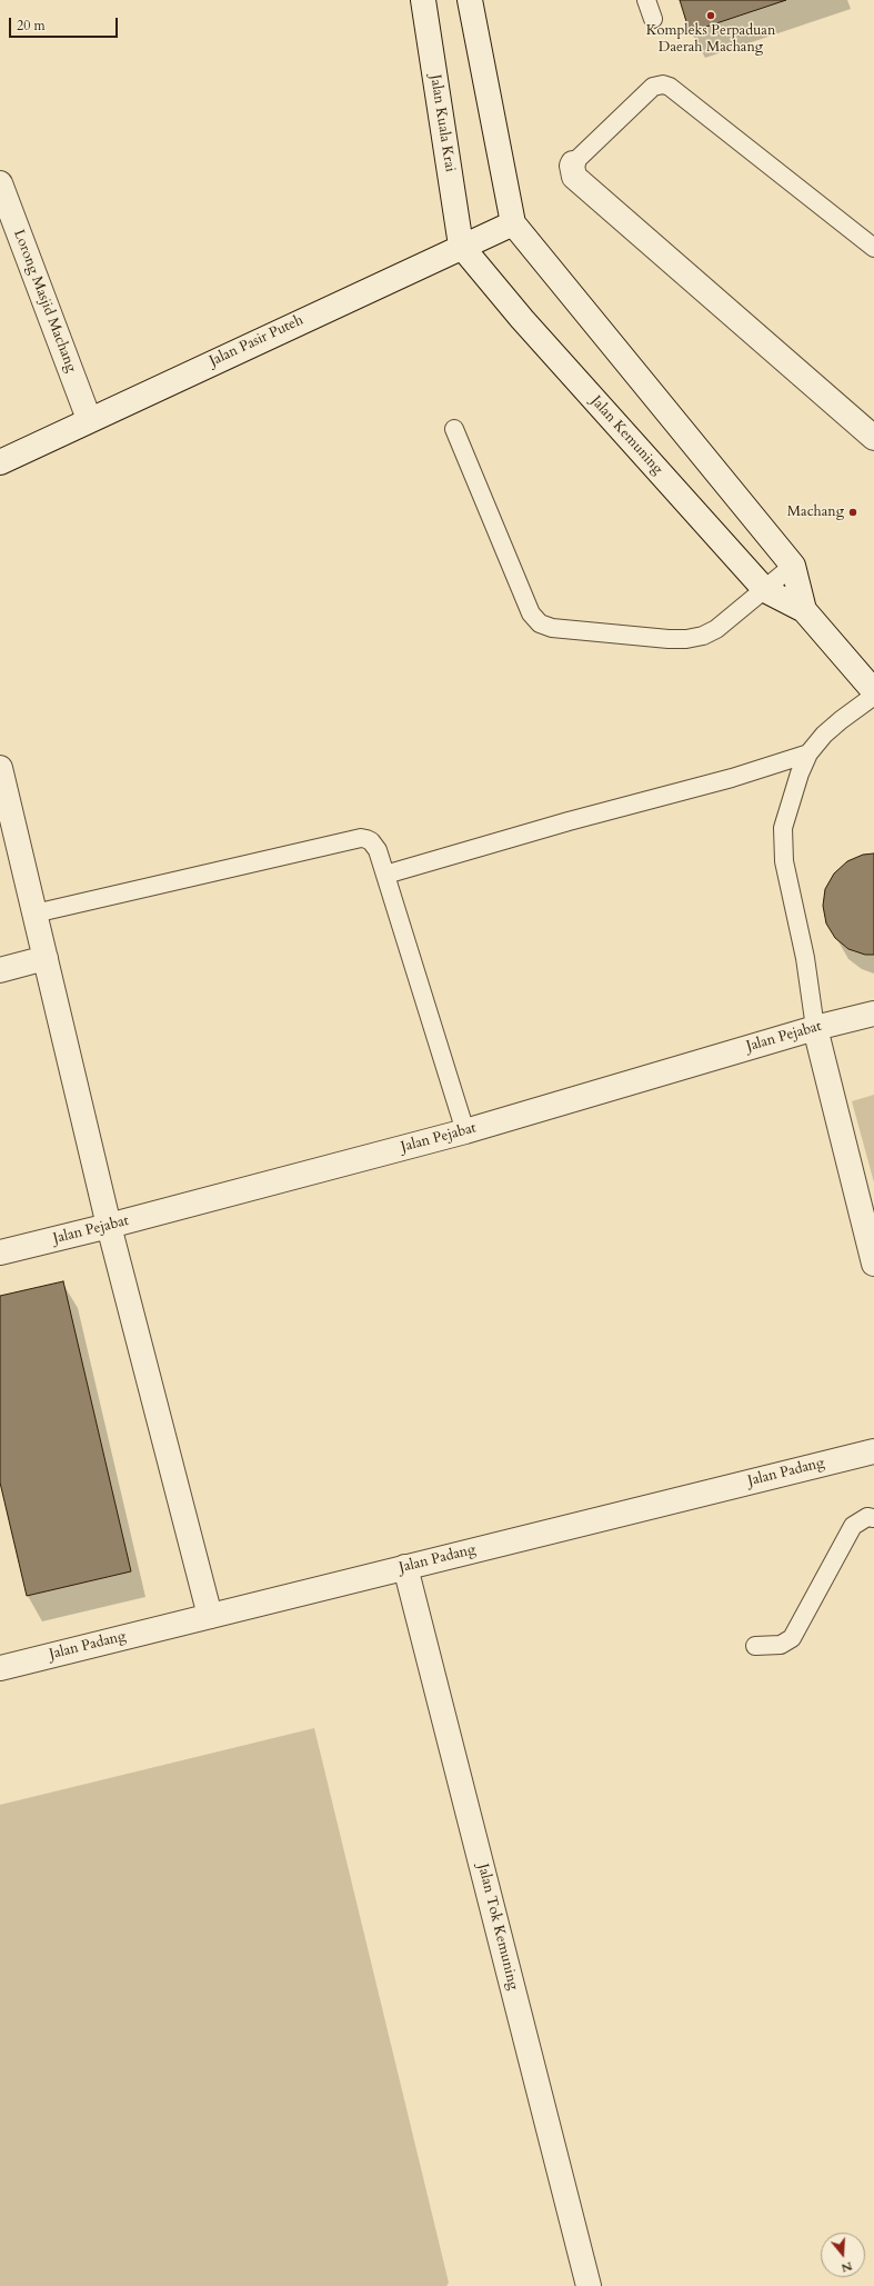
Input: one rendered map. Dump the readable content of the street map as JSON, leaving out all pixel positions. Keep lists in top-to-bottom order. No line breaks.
{"streets":{"street":["Jalan Kuala Krai","Lorong Masjid Machang","Jalan Pasir Puteh","Jalan Kemuning","Jalan Pejabat","Jalan Padang","Jalan Tok Kemuning"]},"crossings":[["Jalan Kuala Krai","Jalan Pasir Puteh"],["Jalan Kuala Krai","Jalan Kemuning"],["Lorong Masjid Machang","Jalan Pasir Puteh"],["Jalan Pasir Puteh","Jalan Kemuning"],["Jalan Padang","Jalan Tok Kemuning"]],"places":["Kompleks Perpaduan Daerah Machang","Machang"],"scale_bar":"20 m","north":"bottom"}
